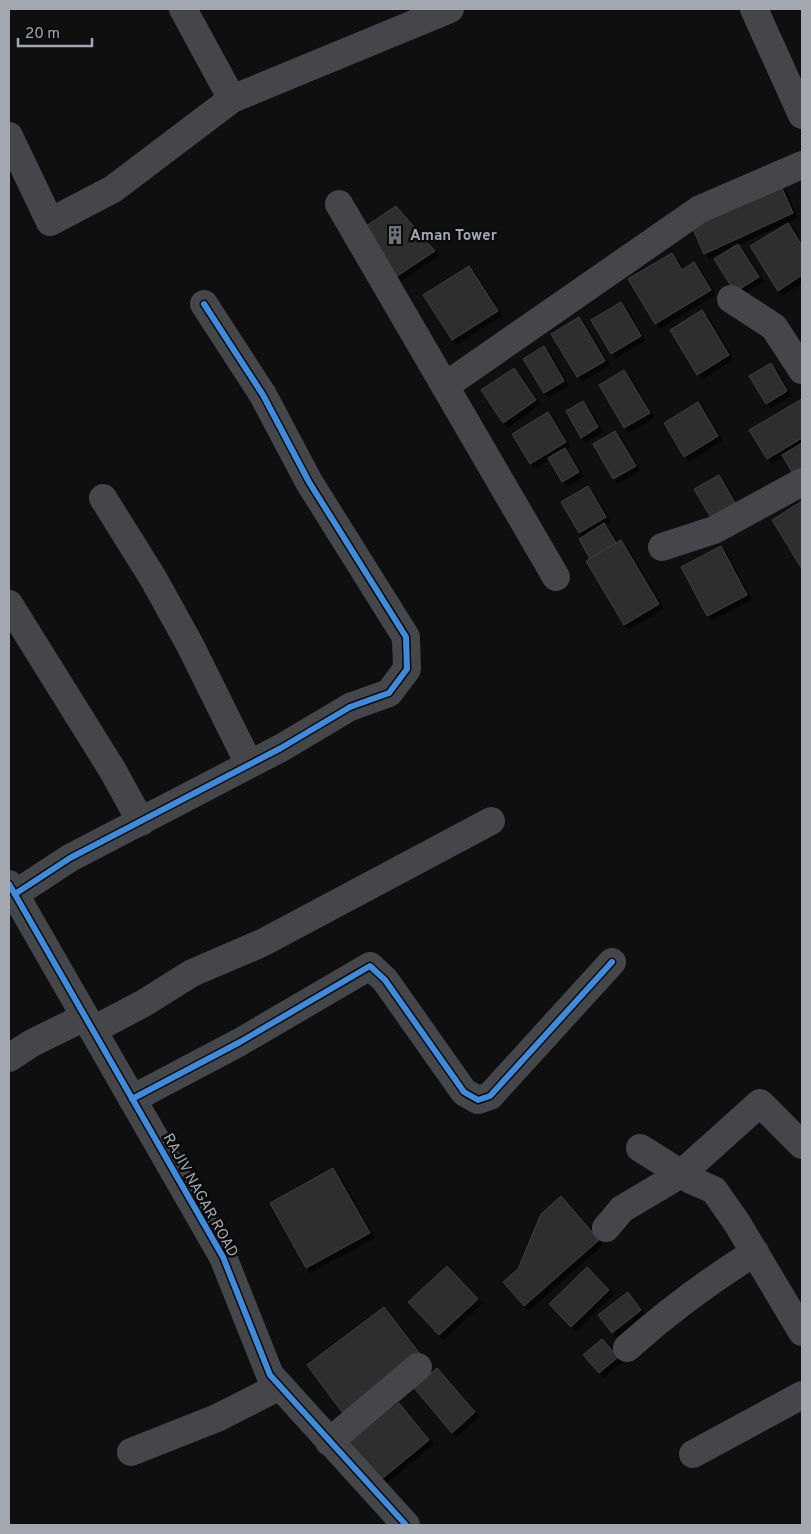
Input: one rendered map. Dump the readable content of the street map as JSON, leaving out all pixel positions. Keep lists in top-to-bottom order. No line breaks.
{"streets":{"street":["RAJIV NAGAR ROAD"]},"places":{"building":["Aman Tower"]},"scale_bar":"20 m"}
